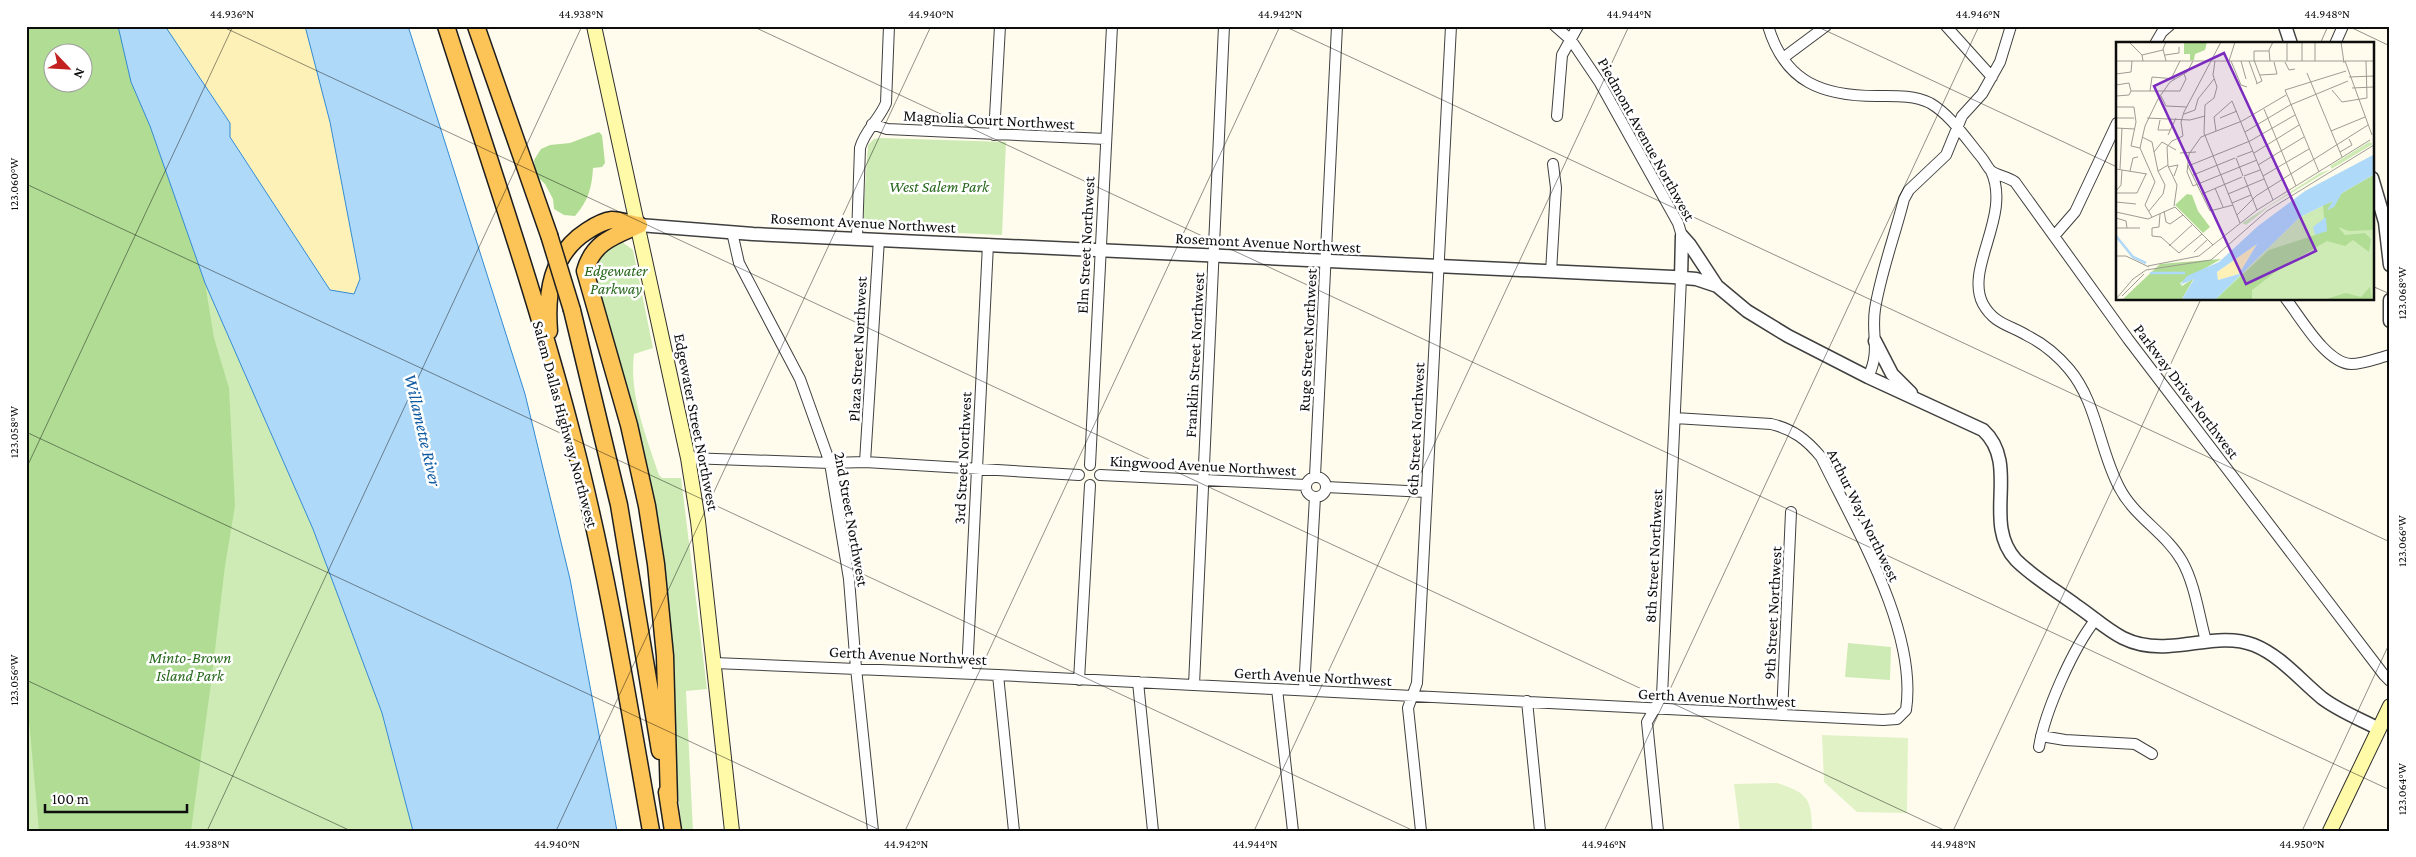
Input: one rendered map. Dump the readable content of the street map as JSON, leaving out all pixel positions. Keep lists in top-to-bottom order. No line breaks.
{"streets":{"highway":["Salem Dallas Highway Northwest"],"main road":["Edgewater Street Northwest"],"street":["Magnolia Court Northwest","Piedmont Avenue Northwest","Rosemont Avenue Northwest","Elm Street Northwest","Ruge Street Northwest","Plaza Street Northwest","Franklin Street Northwest","Parkway Drive Northwest","6th Street Northwest","3rd Street Northwest","Kingwood Avenue Northwest","Arthur Way Northwest","2nd Street Northwest","8th Street Northwest","9th Street Northwest","Gerth Avenue Northwest"]},"crossings":[["Magnolia Court Northwest","Elm Street Northwest"],["Piedmont Avenue Northwest","Rosemont Avenue Northwest"],["Piedmont Avenue Northwest","8th Street Northwest"],["Rosemont Avenue Northwest","Elm Street Northwest"],["Rosemont Avenue Northwest","Ruge Street Northwest"],["Rosemont Avenue Northwest","Plaza Street Northwest"],["Rosemont Avenue Northwest","Franklin Street Northwest"],["Rosemont Avenue Northwest","Edgewater Street Northwest"],["Rosemont Avenue Northwest","6th Street Northwest"],["Rosemont Avenue Northwest","3rd Street Northwest"],["Rosemont Avenue Northwest","2nd Street Northwest"],["Rosemont Avenue Northwest","8th Street Northwest"],["Elm Street Northwest","Kingwood Avenue Northwest"],["Ruge Street Northwest","Kingwood Avenue Northwest"],["Franklin Street Northwest","Kingwood Avenue Northwest"],["Franklin Street Northwest","Gerth Avenue Northwest"],["Edgewater Street Northwest","Gerth Avenue Northwest"],["6th Street Northwest","Gerth Avenue Northwest"],["3rd Street Northwest","Gerth Avenue Northwest"],["Arthur Way Northwest","8th Street Northwest"],["Arthur Way Northwest","Gerth Avenue Northwest"],["2nd Street Northwest","Gerth Avenue Northwest"],["8th Street Northwest","Gerth Avenue Northwest"],["9th Street Northwest","Gerth Avenue Northwest"]],"water":["Willamette River"],"parks":["West Salem Park","Edgewater Parkway","Minto-Brown Island Park"],"scale_bar":"100 m","north":"bottom right","coordinates":["44.936°N","44.938°N","44.940°N","44.942°N","44.944°N","44.946°N","44.948°N","123.060°W","123.068°W","123.058°W","123.066°W","123.056°W","123.064°W","44.950°N"]}
